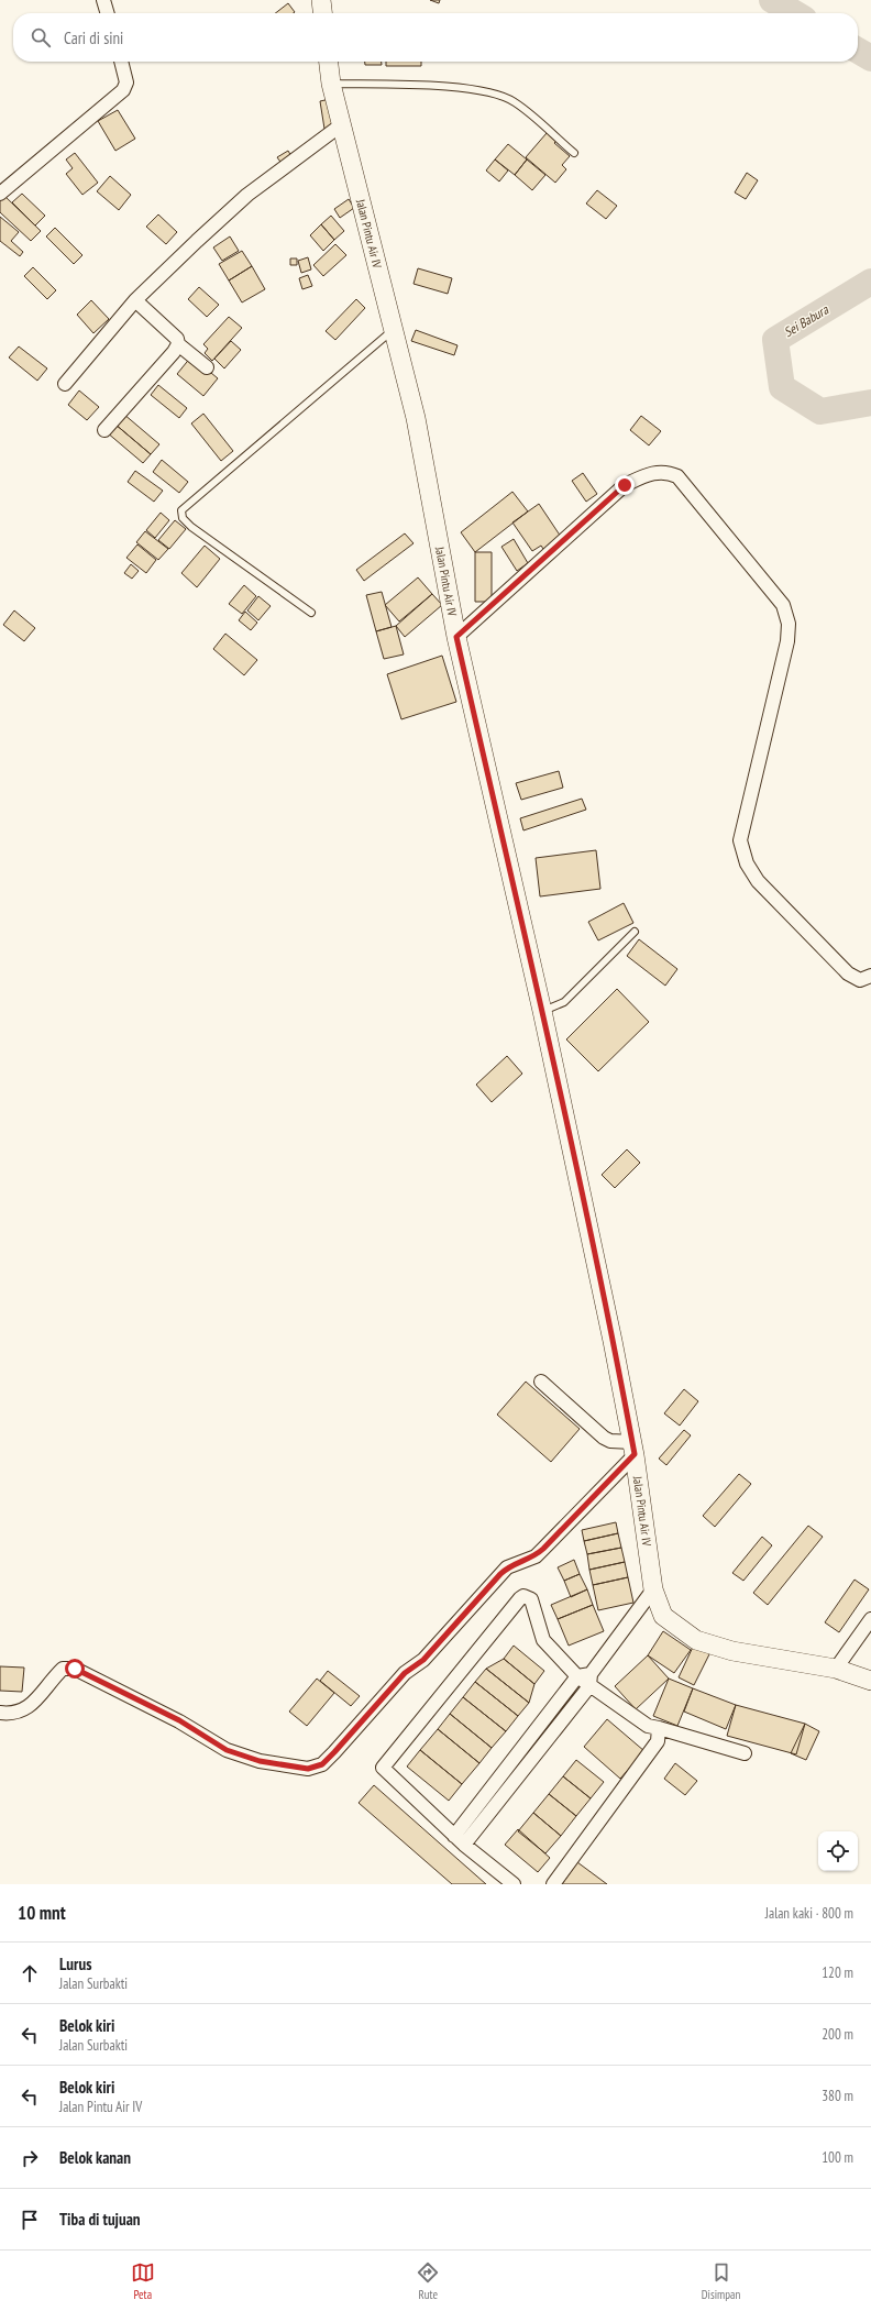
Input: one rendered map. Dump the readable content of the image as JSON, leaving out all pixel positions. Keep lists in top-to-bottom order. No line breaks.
{"streets":{"main road":["Jalan Pintu Air IV"]},"water":["Sei Babura"],"page":{"search":"Cari di sini","heading":["10 mnt","Jalan kaki · 800 m"],"list":[["Lurus","Jalan Surbakti","120 m"],["Belok kiri","Jalan Surbakti","200 m"],["Belok kiri","Jalan Pintu Air IV","380 m"],["Belok kanan","100 m"],"Tiba di tujuan"],"nav":["Peta","Rute","Disimpan"]}}
